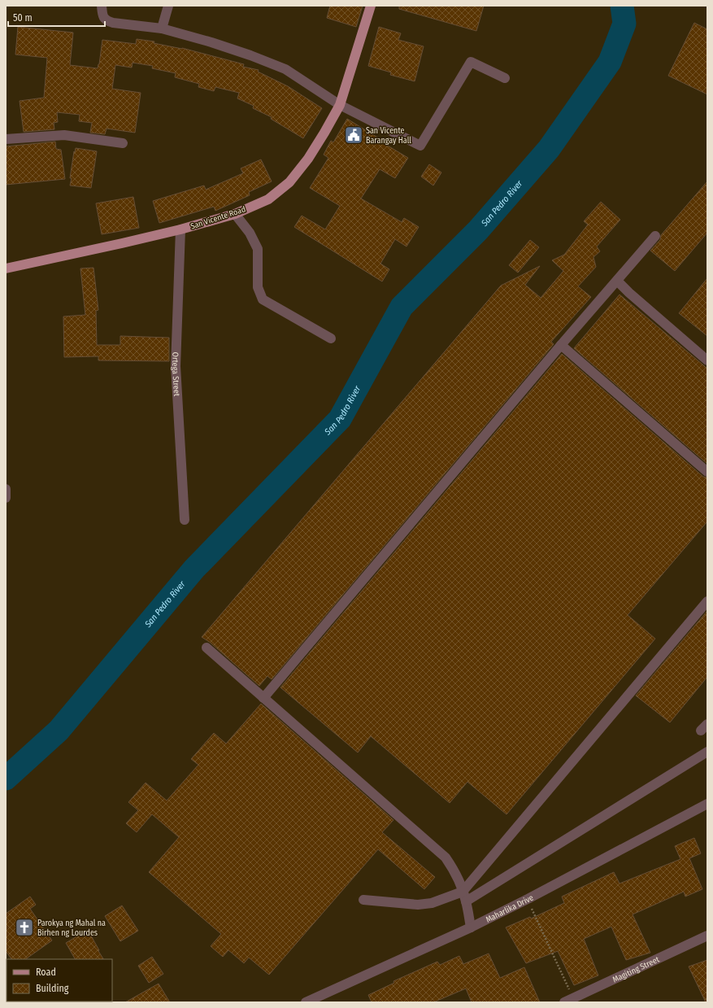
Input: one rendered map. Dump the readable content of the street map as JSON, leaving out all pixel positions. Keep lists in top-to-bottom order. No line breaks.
{"streets":{"main road":["San Vicente Road"],"street":["Ortega Street","Maharlika Drive","Magiting Street"]},"crossings":[["San Vicente Road","Ortega Street"]],"water":["San Pedro River"],"places":{"public building":["San Vicente Barangay Hall"],"church":["Parokya ng Mahal na Birhen ng Lourdes"]},"legend":["Road","Building"],"scale_bar":"50 m"}
